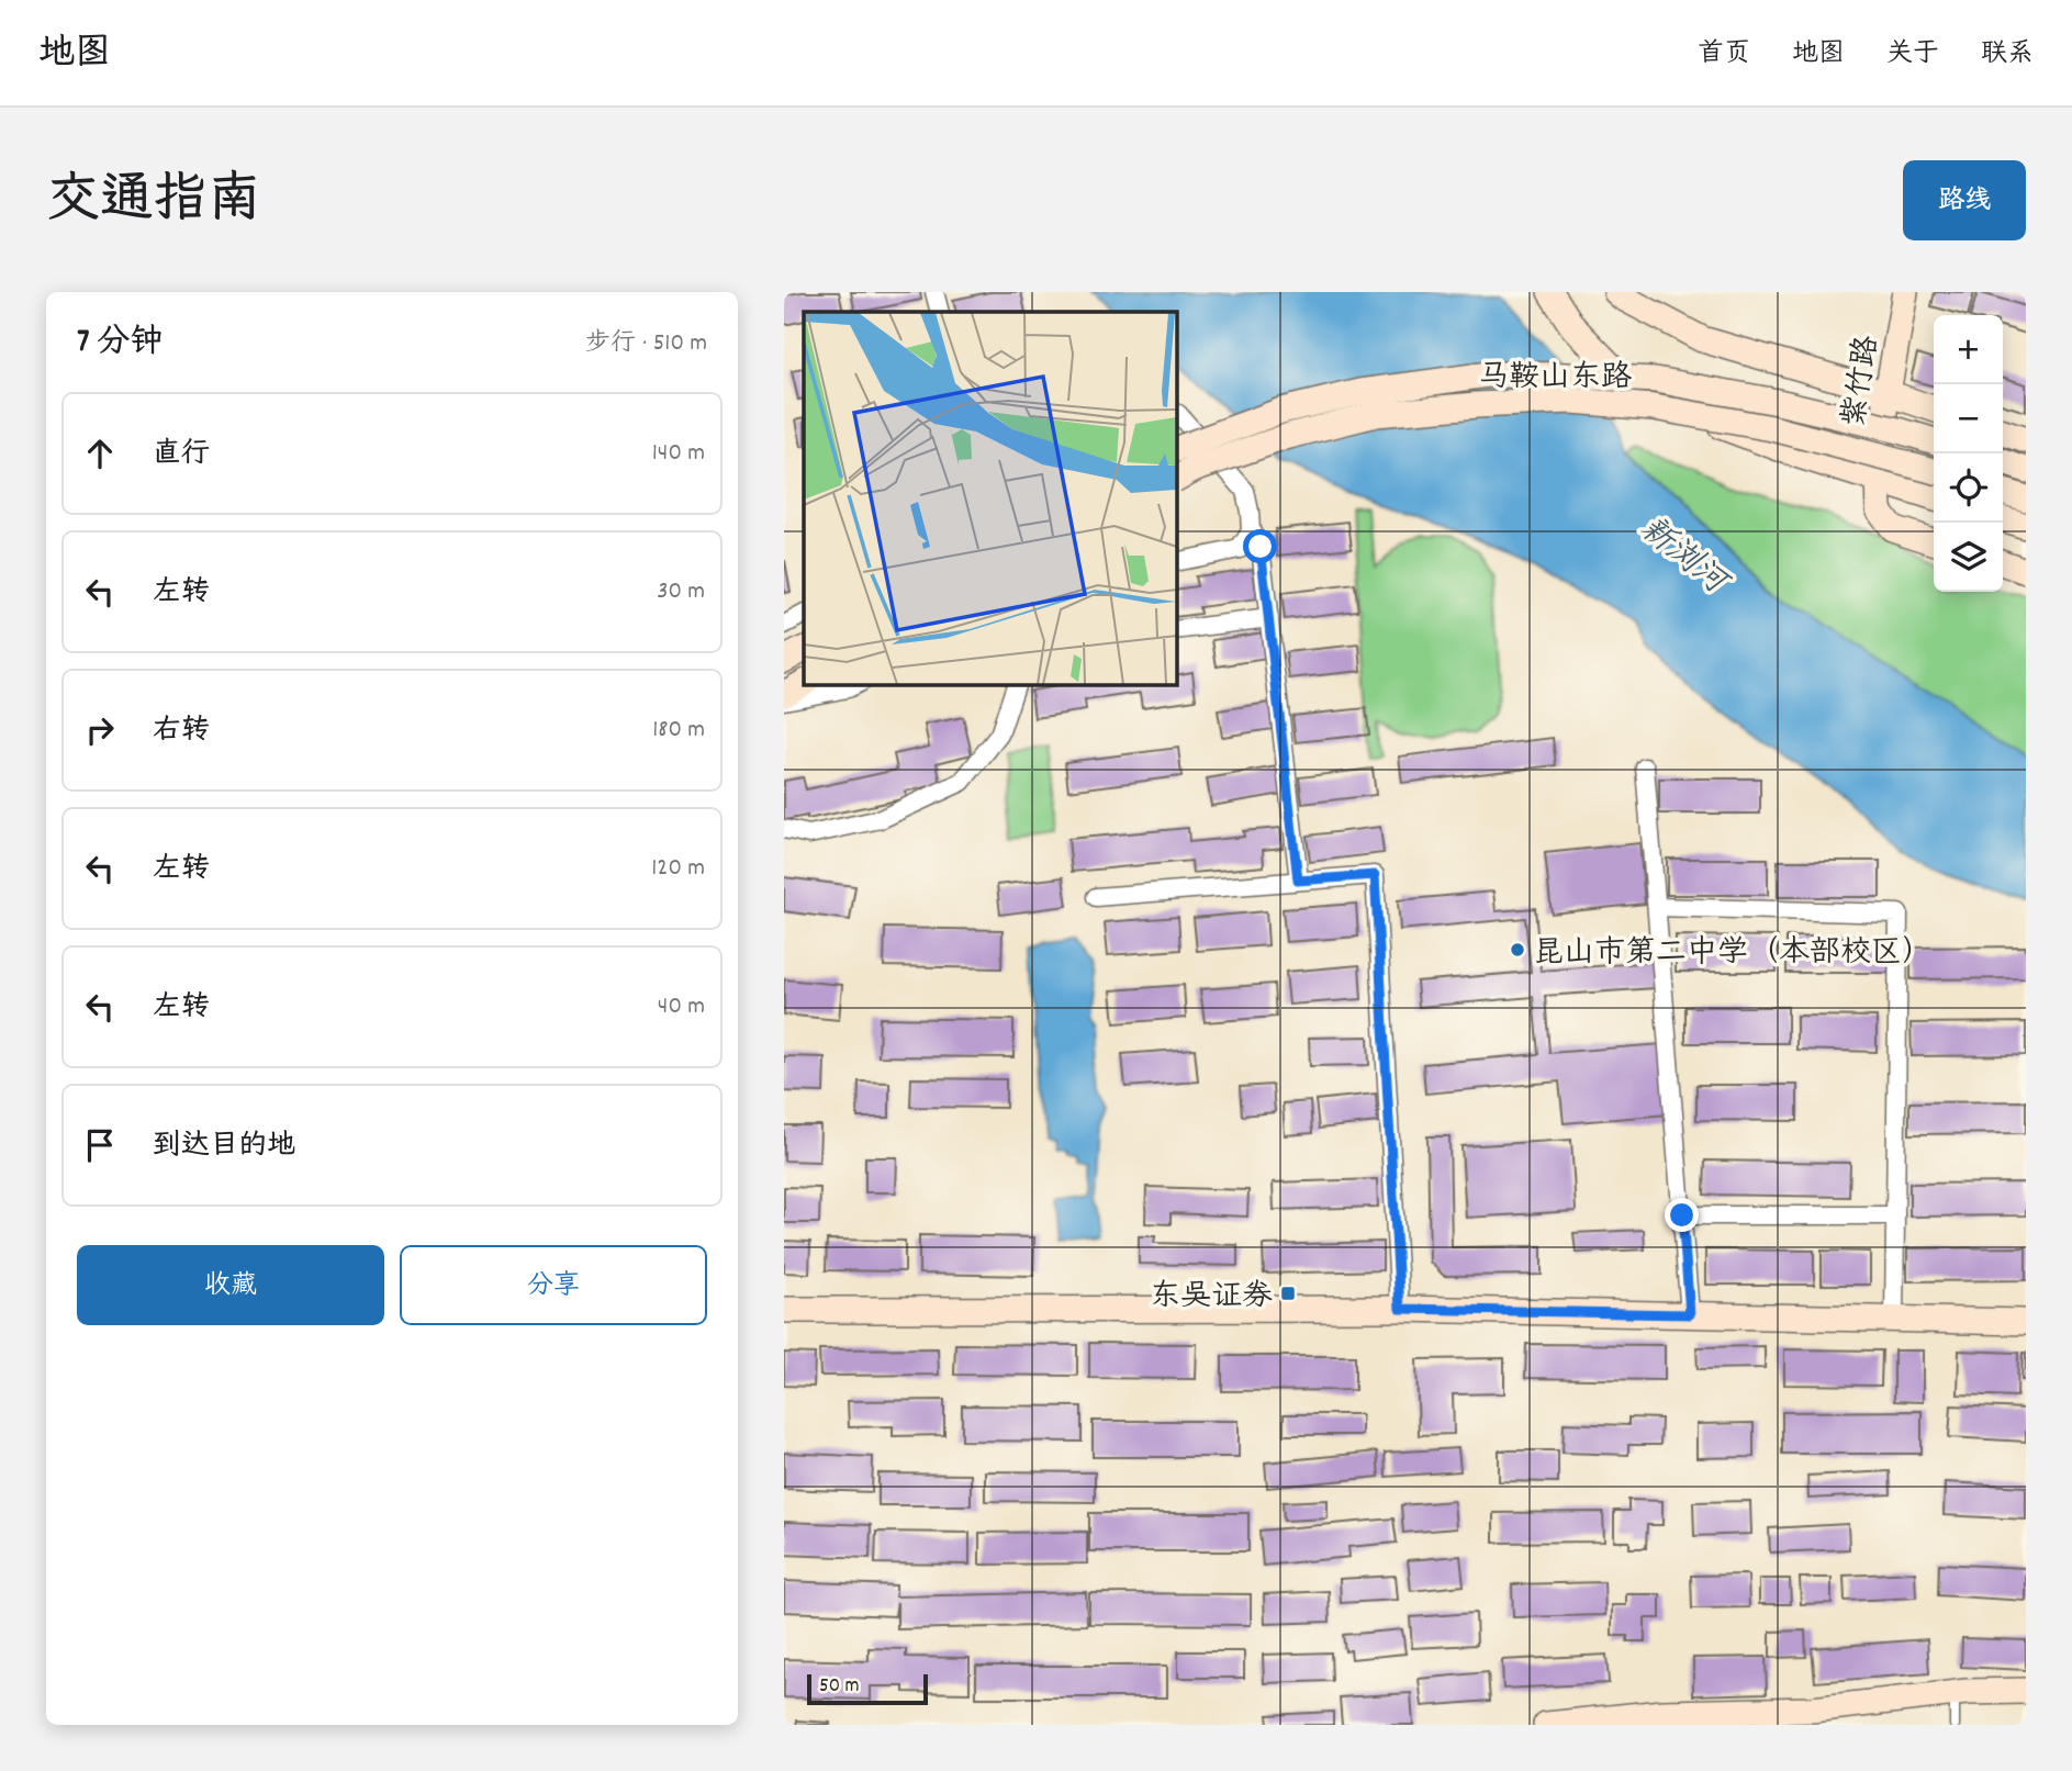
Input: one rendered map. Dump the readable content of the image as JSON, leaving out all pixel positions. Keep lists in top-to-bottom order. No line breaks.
{"streets":{"main road":["马鞍山东路","紫竹路"]},"water":["新浏河"],"places":{"other":["昆山市第二中学（本部校区）"],"transit":["东吴证券"]},"scale_bar":"50 m","page":{"header":"地图","nav":["首页","地图","关于","联系"],"title":"交通指南","buttons":["路线",["收藏","分享"]],"heading":["7 分钟","步行 · 510 m"],"map_buttons":["+","−"],"list":[["直行","140 m"],["左转","30 m"],["右转","180 m"],["左转","120 m"],["左转","40 m"],"到达目的地"],"scale":"50 m"}}
